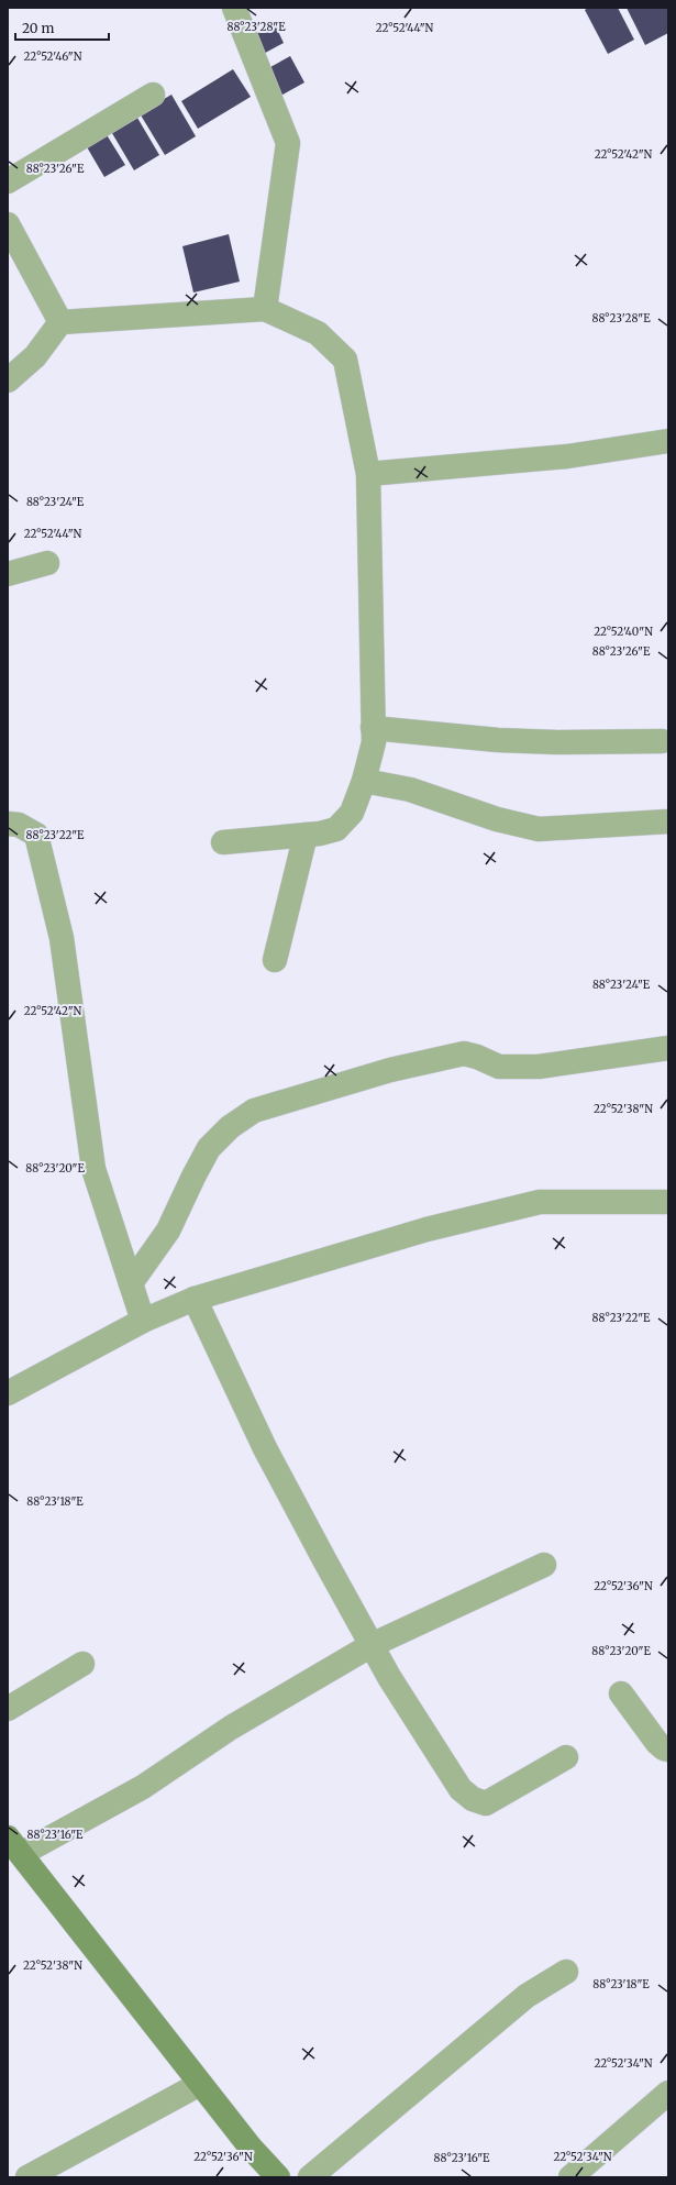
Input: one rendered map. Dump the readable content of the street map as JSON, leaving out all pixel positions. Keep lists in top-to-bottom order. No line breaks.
{"scale_bar":"20 m","coordinates":["88°23'28\"E","22°52'44\"N","22°52'46\"N","22°52'42\"N","88°23'26\"E","88°23'24\"E","22°52'40\"N","88°23'22\"E","22°52'38\"N","88°23'20\"E","88°23'18\"E","22°52'36\"N","88°23'16\"E","22°52'34\"N"]}
